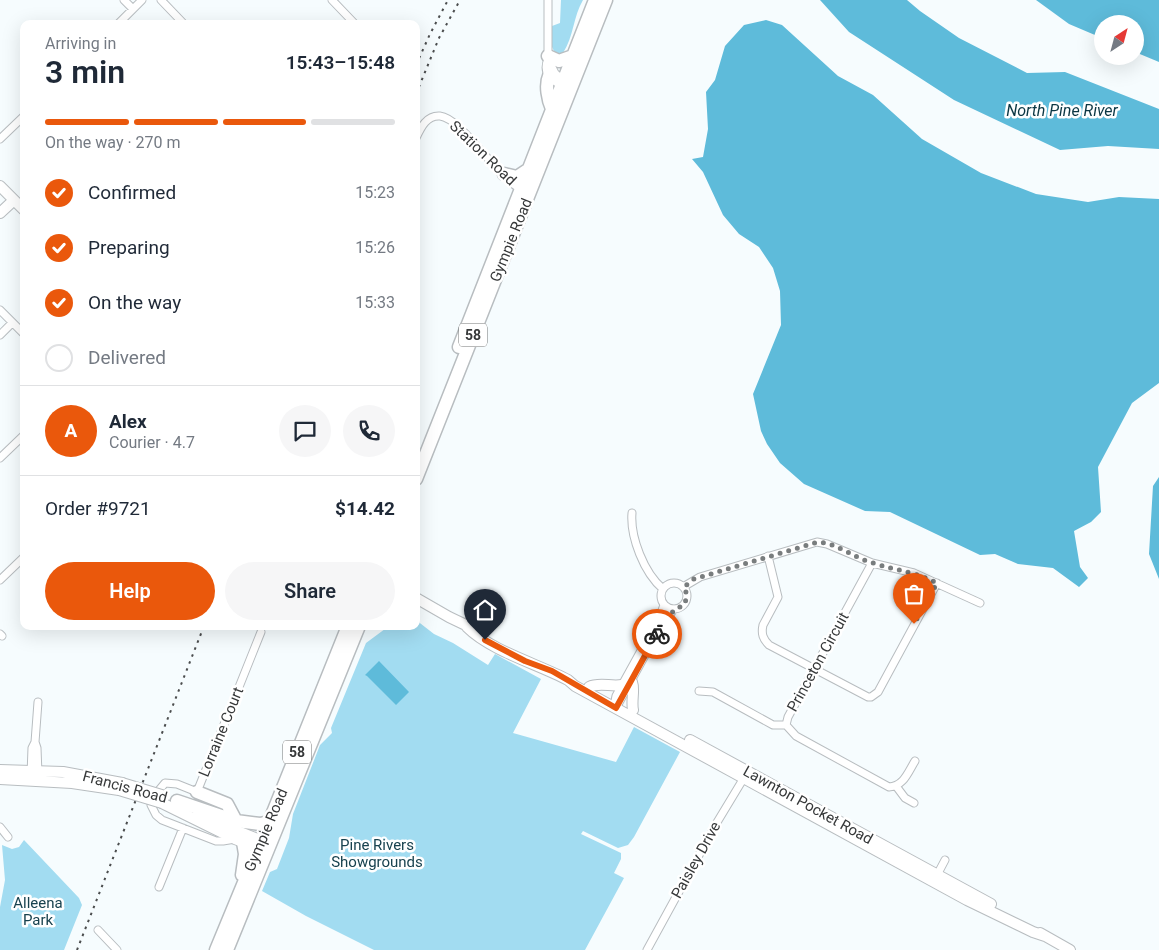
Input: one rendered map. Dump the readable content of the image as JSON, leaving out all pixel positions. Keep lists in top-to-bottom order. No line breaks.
{"streets":{"highway":["Gympie Road","58"],"main road":["Francis Road","Lawnton Pocket Road"],"street":["Station Road","Princeton Circuit","Lorraine Court","Paisley Drive"]},"crossings":[["Station Road","Gympie Road"],["Gympie Road","Francis Road"],["Lorraine Court","Francis Road"],["Lawnton Pocket Road","Paisley Drive"]],"water":["North Pine River"],"parks":["Pine Rivers Showgrounds","Alleena Park"],"north":"top right","page":{"heading":["3 min","Arriving in","15:43–15:48"],"panel":["Alex","Courier · 4.7","Order #9721","$14.42"],"bar":"On the way · 270 m","list":[["Confirmed","15:23"],["Preparing","15:26"],["On the way","15:33"],"Delivered"],"round":"A","buttons":["Help","Share"]}}
